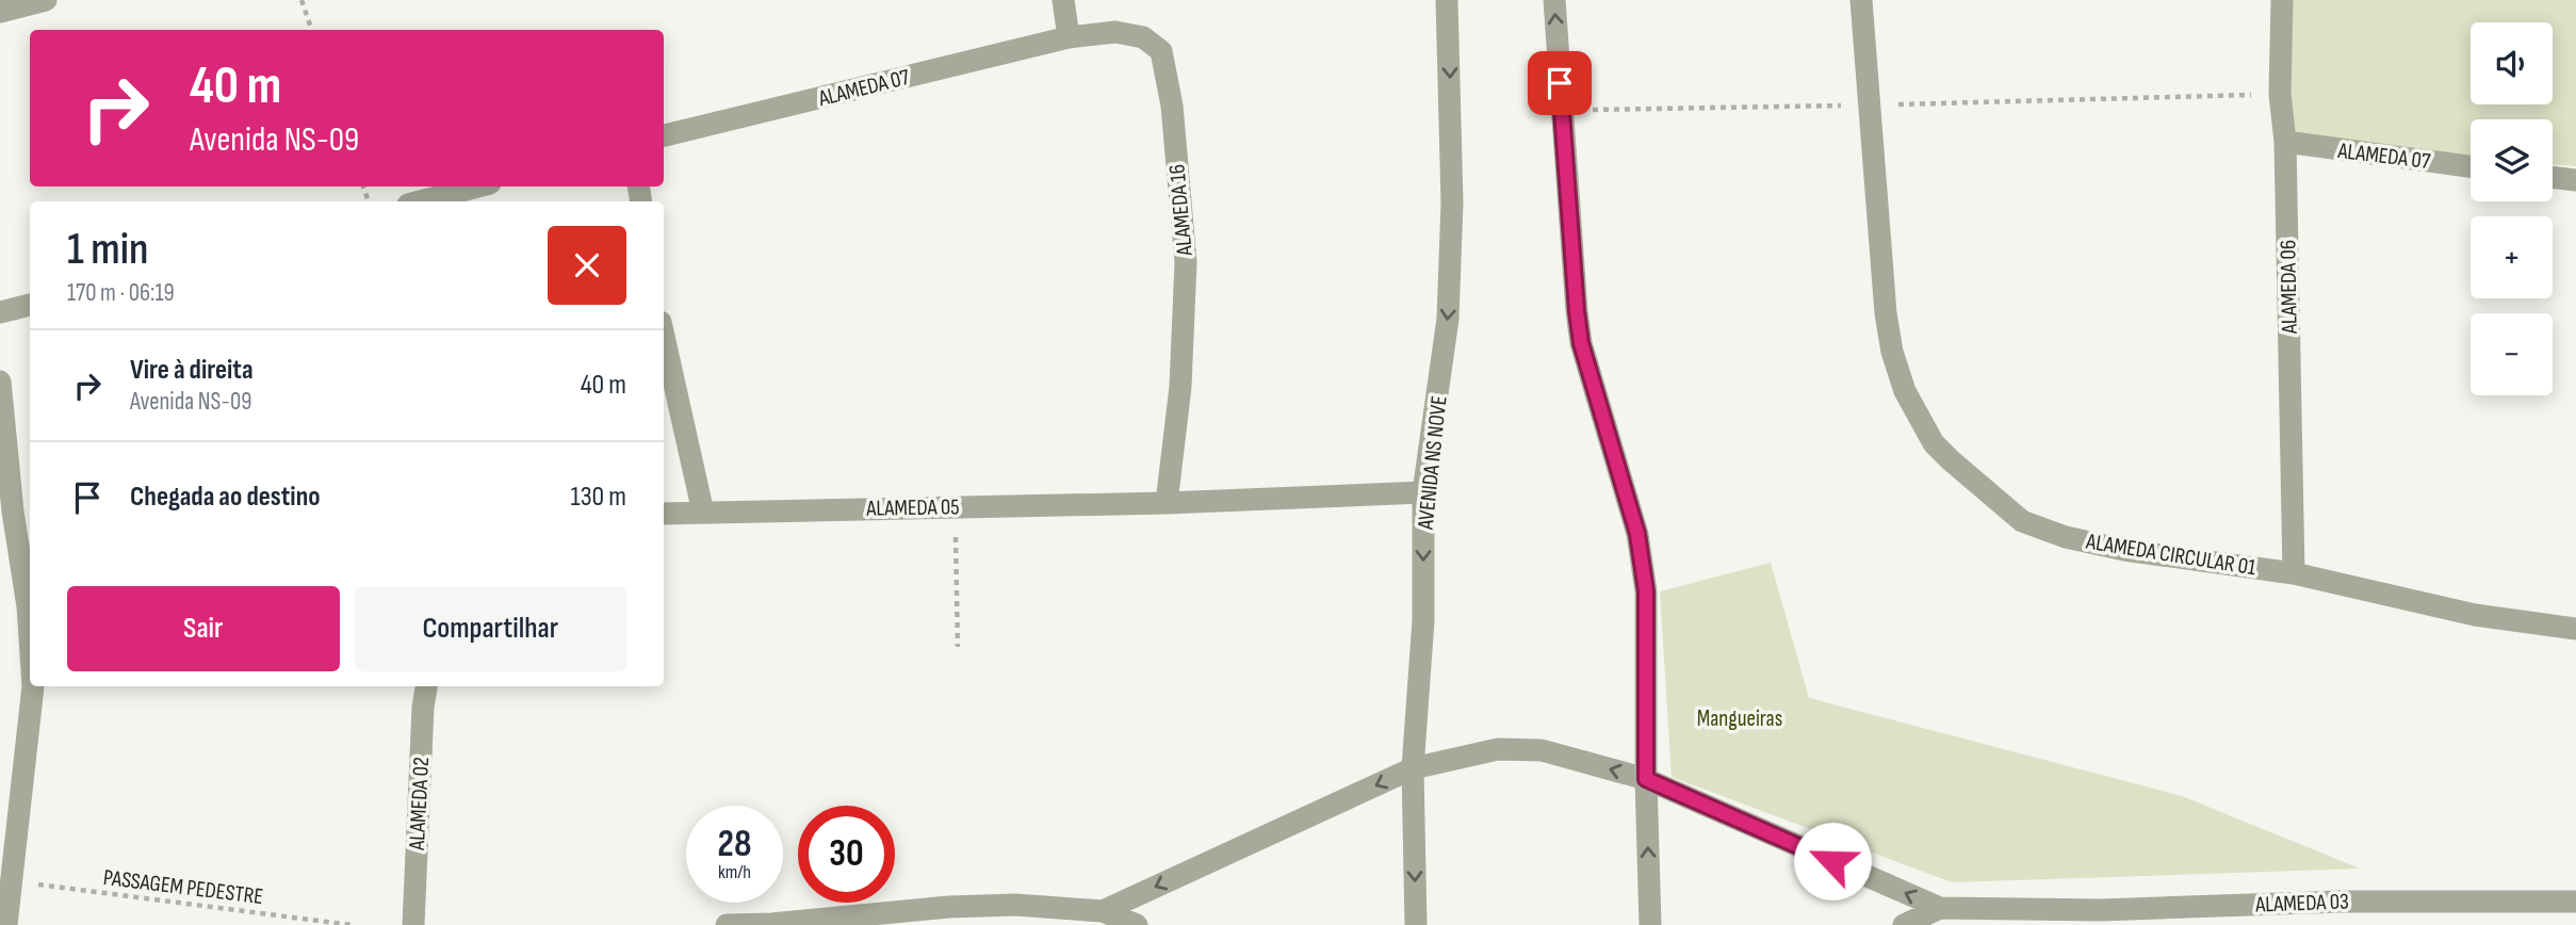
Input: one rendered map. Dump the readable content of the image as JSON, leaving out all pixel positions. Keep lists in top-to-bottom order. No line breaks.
{"streets":{"street":["ALAMEDA 07","ALAMEDA 16","ALAMEDA 06","AVENIDA NS NOVE","ALAMEDA 05","ALAMEDA CIRCULAR 01","ALAMEDA 02","ALAMEDA 03"],"path":["PASSAGEM PEDESTRE"]},"crossings":[["ALAMEDA 07","ALAMEDA 16"],["ALAMEDA 07","ALAMEDA 06"],["ALAMEDA 16","ALAMEDA 05"],["ALAMEDA 06","ALAMEDA CIRCULAR 01"],["AVENIDA NS NOVE","ALAMEDA 05"]],"parks":["Mangueiras"],"page":{"map_buttons":["+","−"],"turn":["40 m","Avenida NS-09"],"heading":["1 min","170 m · 06:19"],"list":[{"name":"Vire à direita","note":"Avenida NS-09","value":"40 m"},{"name":"Chegada ao destino","value":"130 m"}],"buttons":["Sair","Compartilhar"],"speed":"28 km/h","limit":"30"}}
